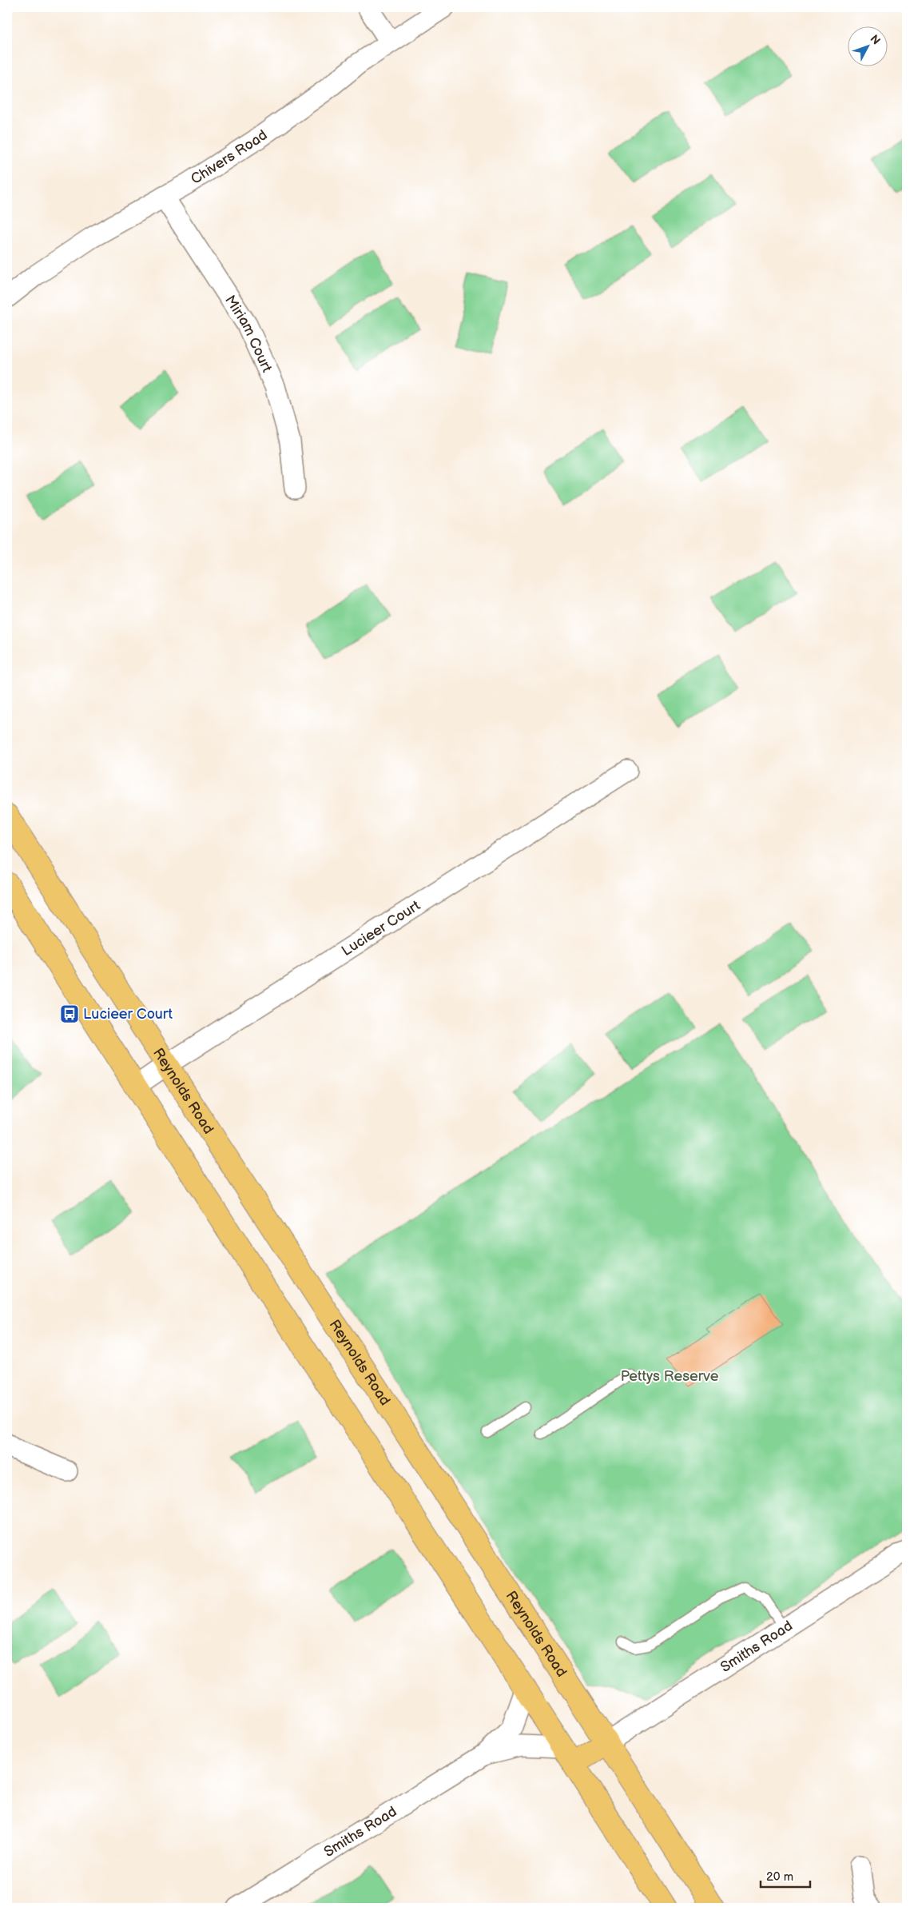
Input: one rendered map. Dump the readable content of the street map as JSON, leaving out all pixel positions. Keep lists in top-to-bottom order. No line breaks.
{"streets":{"main road":["Reynolds Road"],"street":["Chivers Road","Miriam Court","Lucieer Court","Smiths Road"]},"crossings":[["Chivers Road","Miriam Court"],["Lucieer Court","Reynolds Road"],["Reynolds Road","Smiths Road"]],"parks":["Pettys Reserve"],"places":{"bus stop":["Lucieer Court"]},"scale_bar":"20 m","north":"top right"}
